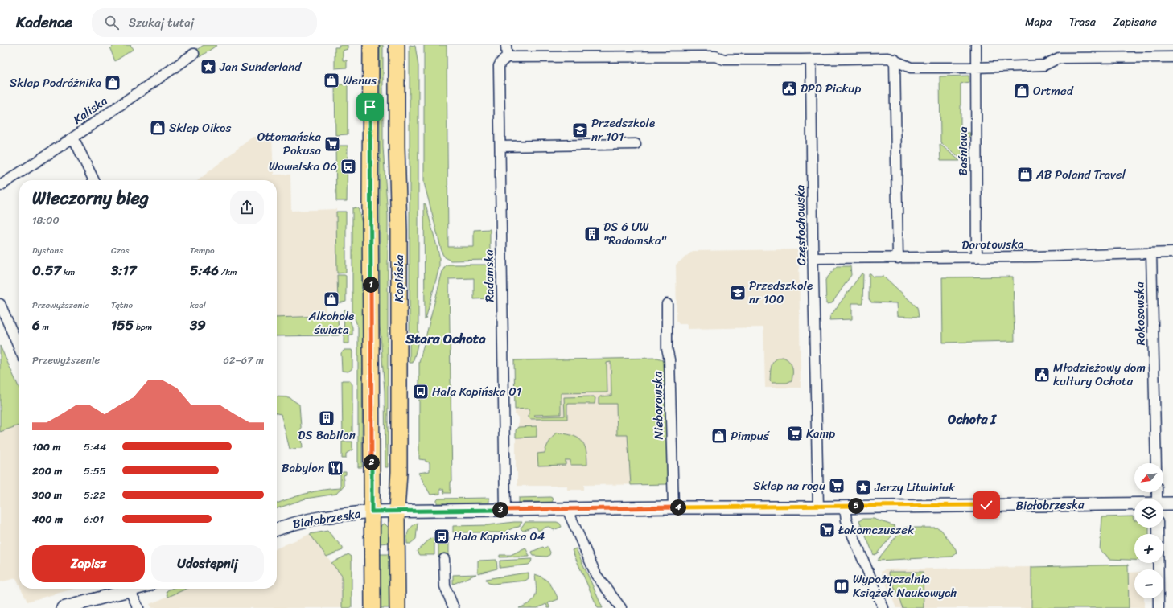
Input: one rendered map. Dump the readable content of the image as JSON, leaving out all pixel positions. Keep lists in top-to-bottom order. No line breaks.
{"streets":{"main road":["Kopińska"],"street":["Kaliska","Baśniowa","Częstochowska","Dorotowska","Radomska","Rokosowska","Nieborowska","Białobrzeska"]},"crossings":[["Baśniowa","Dorotowska"],["Częstochowska","Dorotowska"],["Częstochowska","Białobrzeska"],["Dorotowska","Rokosowska"],["Radomska","Białobrzeska"],["Kopińska","Białobrzeska"],["Nieborowska","Białobrzeska"]],"districts":["Stara Ochota","Ochota I"],"places":{"place":["Jan Sunderland","Jerzy Litwiniuk"],"shop":["Wenus","Sklep Podróżnika","Ortmed","Sklep Oikos","AB Poland Travel","Alkohole świata","Pimpuś"],"public building":["DPD Pickup","Młodzieżowy dom kultury Ochota"],"school or university":["Przedszkole nr 101","Przedszkole nr 100"],"supermarket":["Ottomańska Pokusa","Kamp","Sklep na rogu","Łakomczuszek"],"bus stop":["Wawelska 06","Hala Kopińska 01","Hala Kopińska 04"],"building":["DS 6 UW \"Radomska\"","DS Babilon"],"restaurant":["Babylon"],"library":["Wypożyczalnia Książek Naukowych"]},"north":"bottom left","page":{"header":"Kadence","search":"Szukaj tutaj","nav":["Mapa","Trasa","Zapisane"],"heading":["Wieczorny bieg","18:00"],"stats":[["Dystans","0.57 km"],["Czas","3:17"],["Tempo","5:46 /km"],["Przewyższenie","6 m"],["Tętno","155 bpm"],["kcal","39"]],"pins":["1","2","5","4","3"],"chart":["Przewyższenie","62–67 m"],"list":[{"name":"100 m","note":"5:44"},{"name":"200 m","note":"5:55"},{"name":"300 m","note":"5:22"},{"name":"400 m","note":"6:01"}],"map_buttons":["+","−"],"buttons":["Zapisz","Udostępnij"]}}
